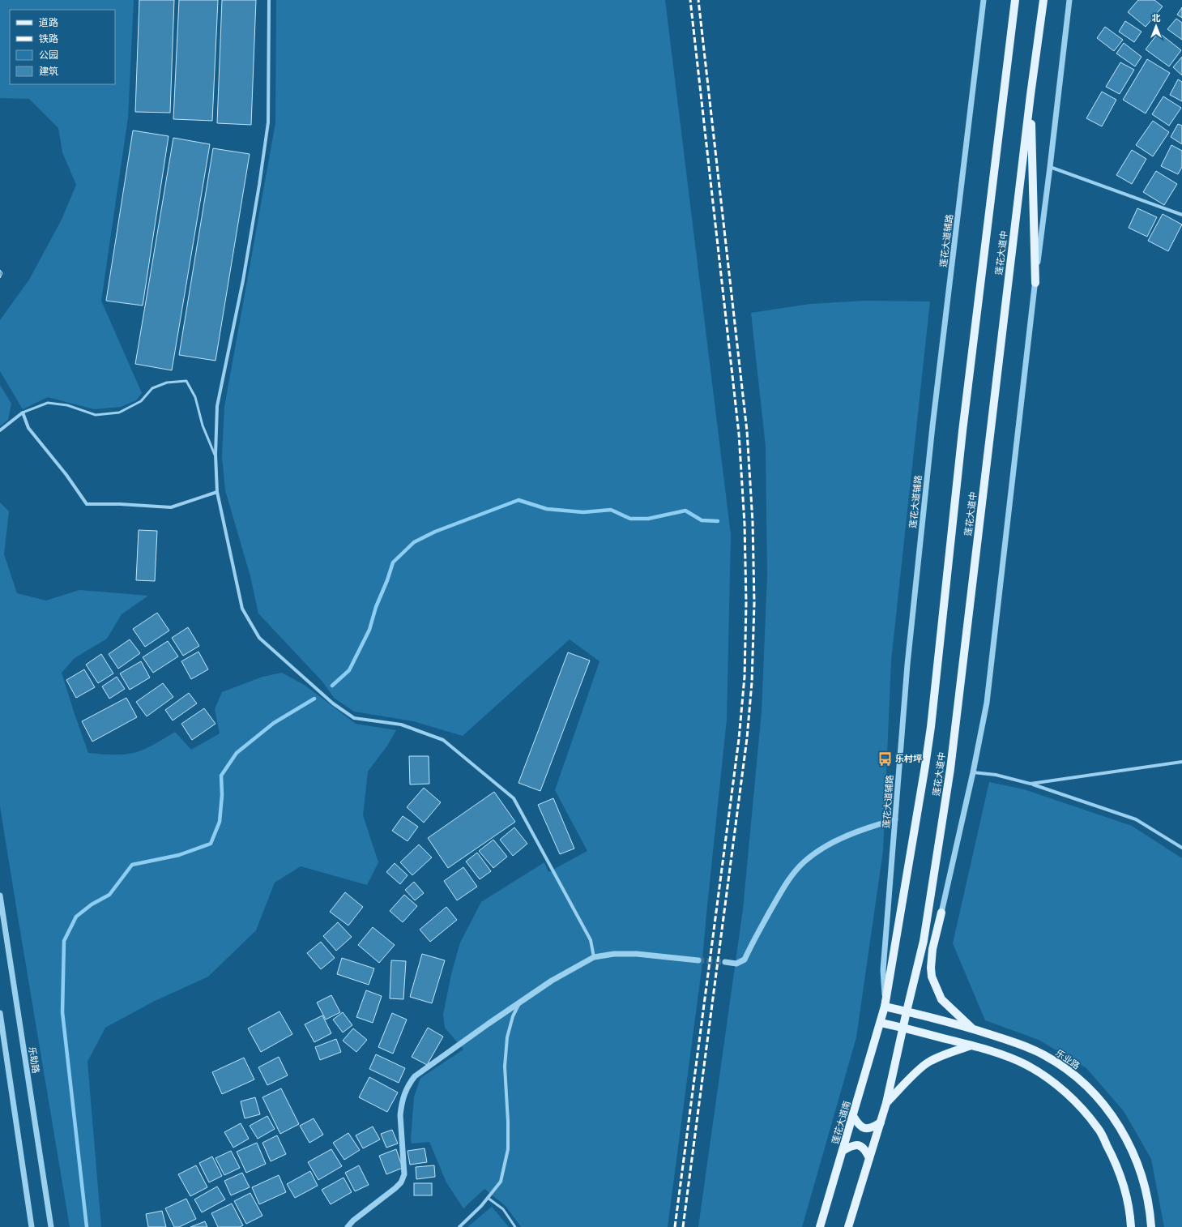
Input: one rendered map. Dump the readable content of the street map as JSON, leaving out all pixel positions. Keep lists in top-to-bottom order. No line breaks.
{"streets":{"main road":["莲花大道中","乐业路","莲花大道南"],"street":["莲花大道辅路","乐助路"]},"crossings":[["莲花大道辅路","莲花大道中"],["莲花大道辅路","乐业路"],["莲花大道中","乐业路"],["莲花大道中","莲花大道南"]],"places":{"bus stop":["乐村坪"]},"legend":["道路","铁路","公园","建筑"],"north":"top"}
